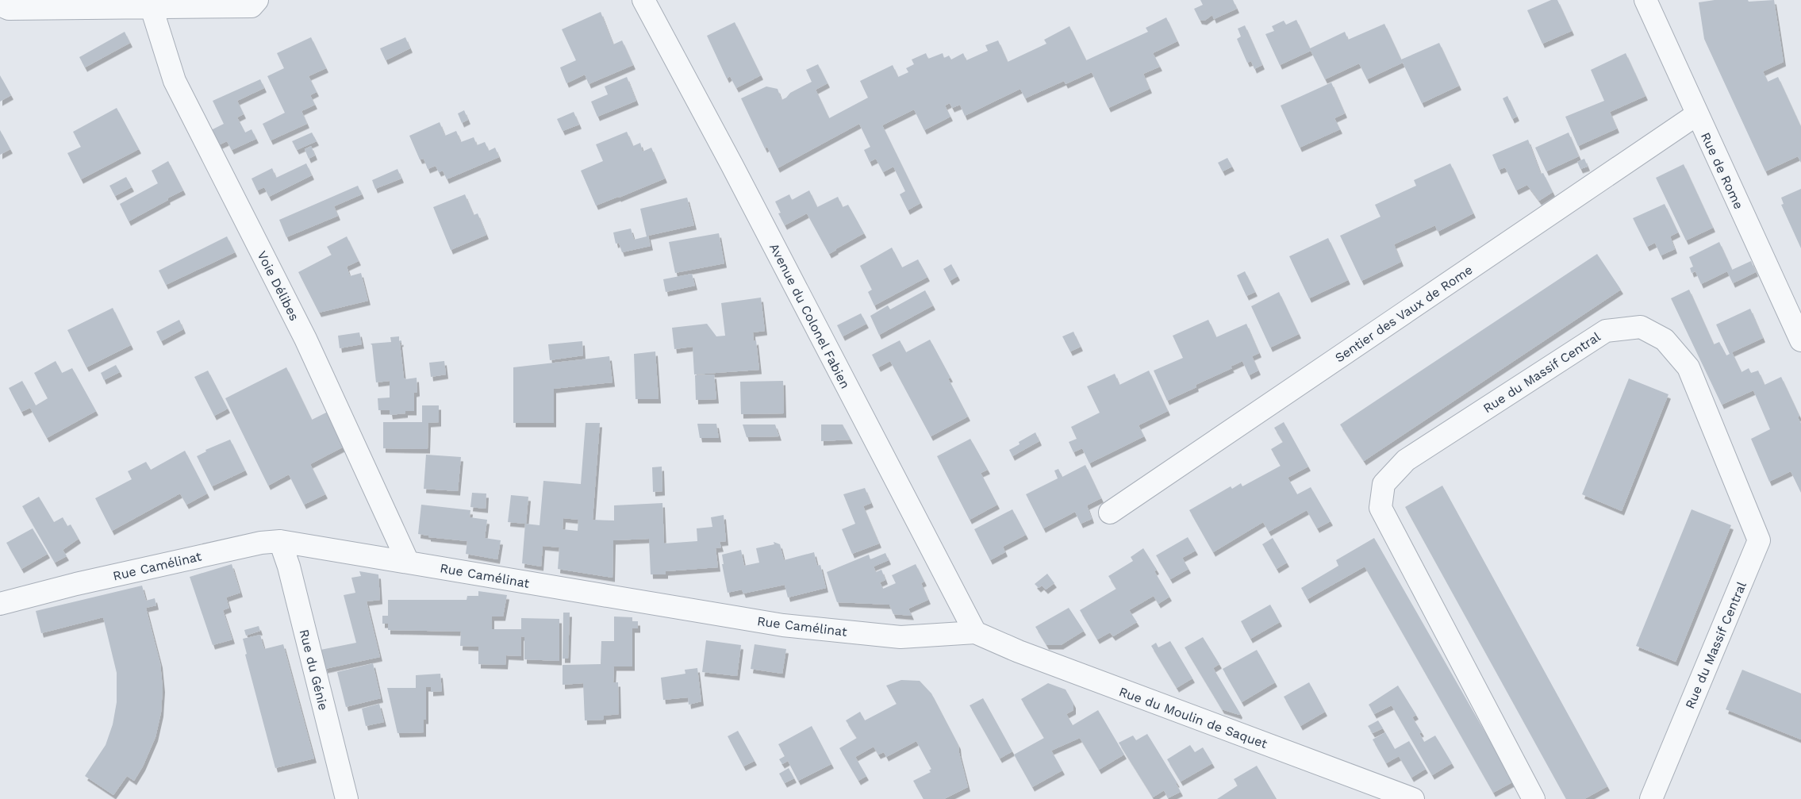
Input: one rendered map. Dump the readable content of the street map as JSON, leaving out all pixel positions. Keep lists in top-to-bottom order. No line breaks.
{"streets":{"street":["Rue de Rome","Voie Délibes","Sentier des Vaux de Rome","Avenue du Colonel Fabien","Rue du Massif Central","Rue Camélinat","Rue du Génie","Rue du Moulin de Saquet"]},"crossings":[["Rue de Rome","Sentier des Vaux de Rome"],["Voie Délibes","Rue Camélinat"],["Avenue du Colonel Fabien","Rue Camélinat"],["Avenue du Colonel Fabien","Rue du Moulin de Saquet"],["Rue Camélinat","Rue du Génie"],["Rue Camélinat","Rue du Moulin de Saquet"]]}
